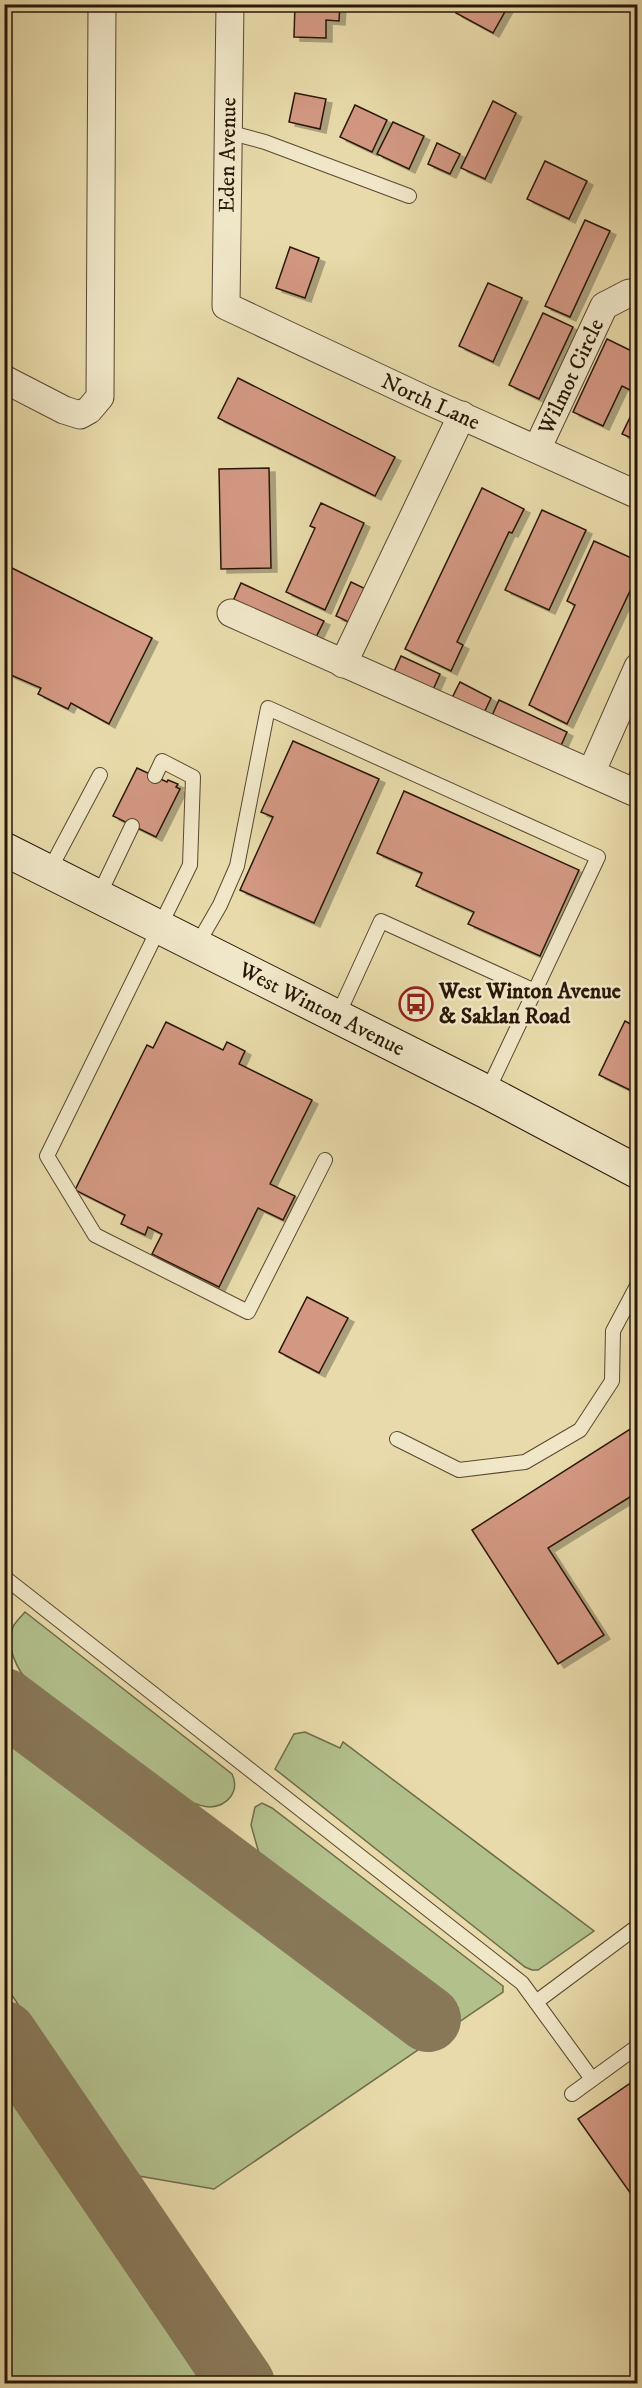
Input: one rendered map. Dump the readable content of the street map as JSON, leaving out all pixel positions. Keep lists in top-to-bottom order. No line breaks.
{"streets":{"main road":["West Winton Avenue"],"street":["Eden Avenue","Wilmot Circle","North Lane"]},"crossings":[["Eden Avenue","North Lane"],["Wilmot Circle","North Lane"]],"places":{"bus stop":["West Winton Avenue & Saklan Road"]}}
